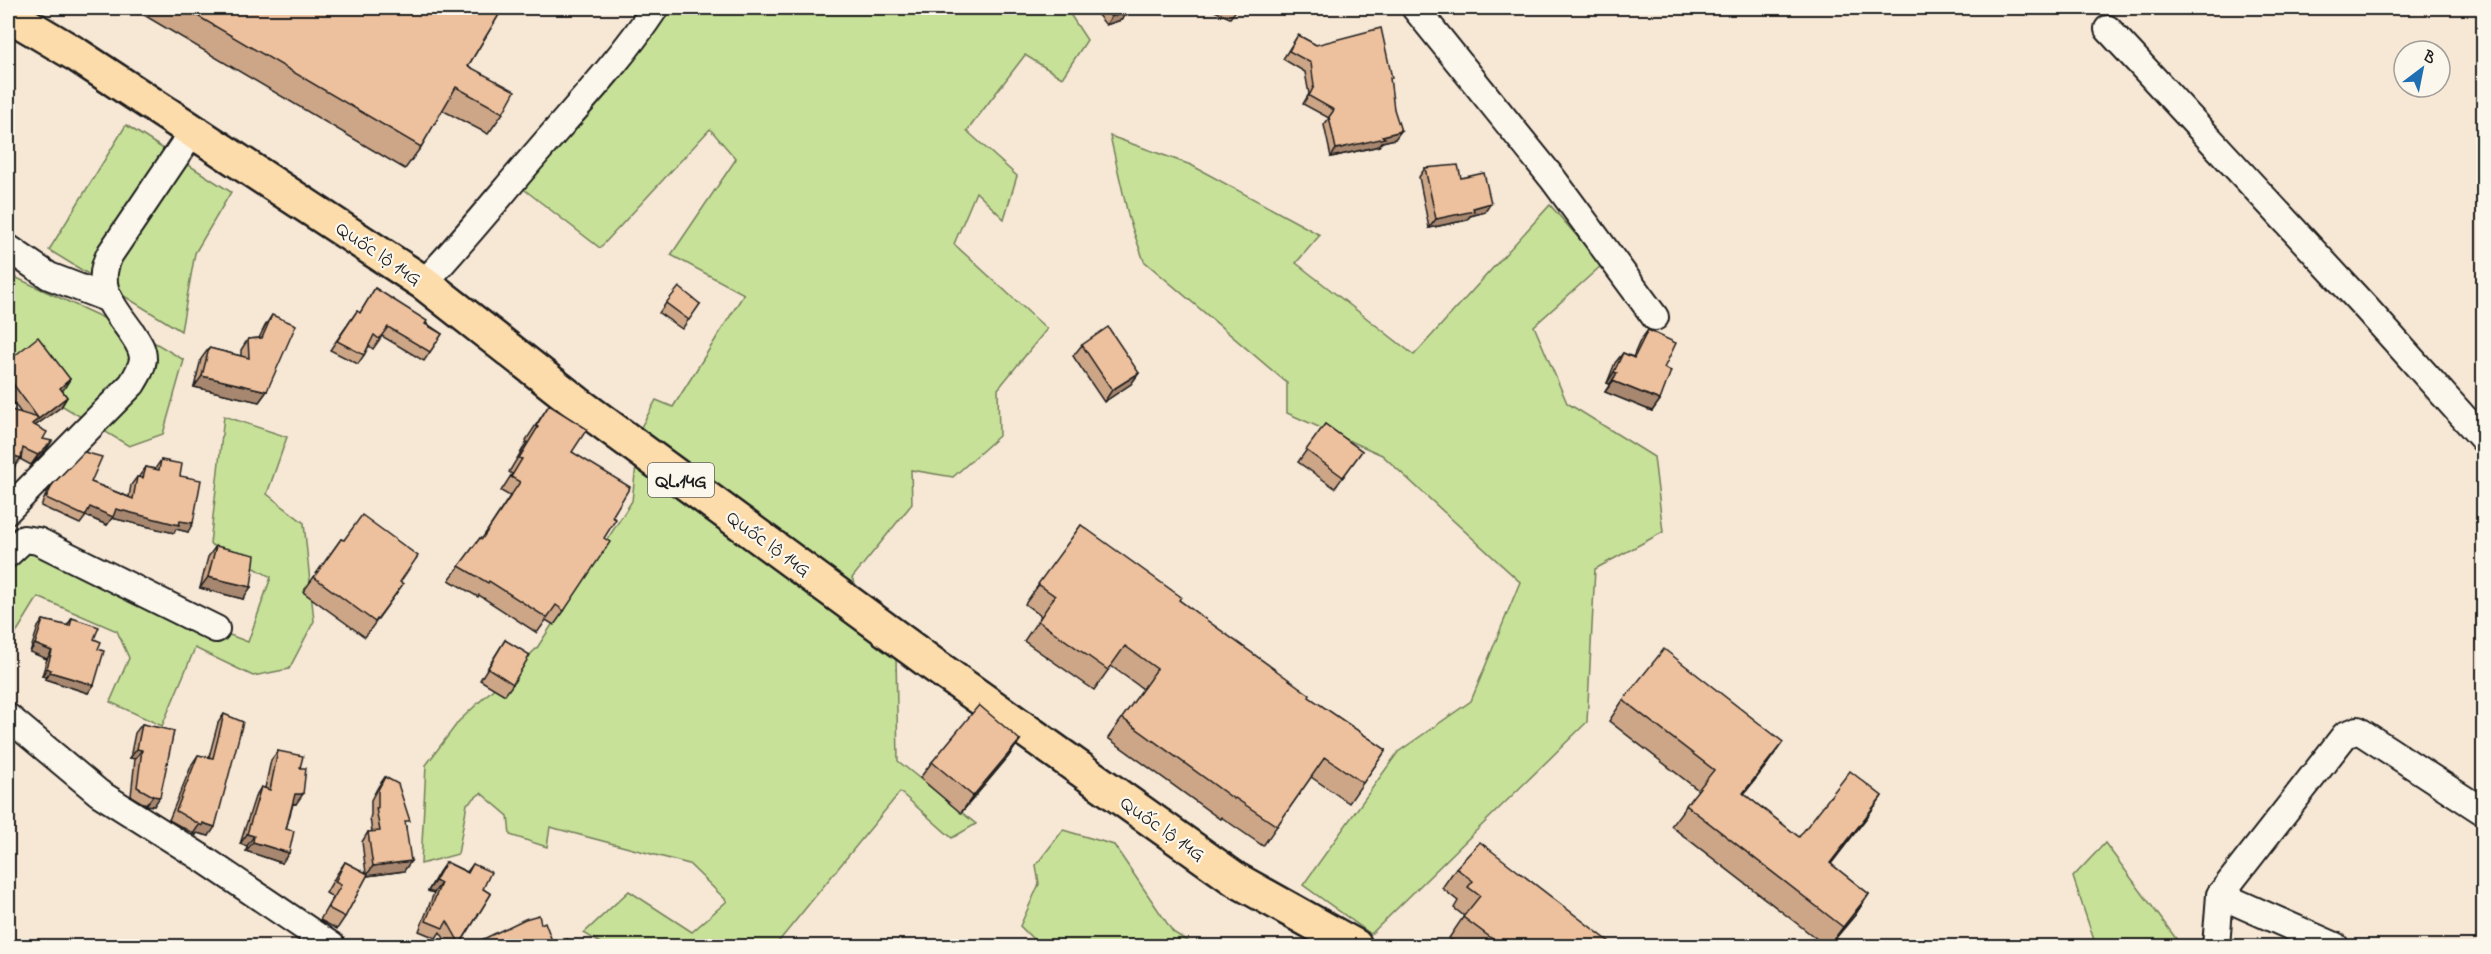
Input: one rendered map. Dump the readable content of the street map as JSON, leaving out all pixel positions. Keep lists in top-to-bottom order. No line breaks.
{"streets":{"main road":["Quốc lộ 14G","QL.14G"]},"north":"top right"}
